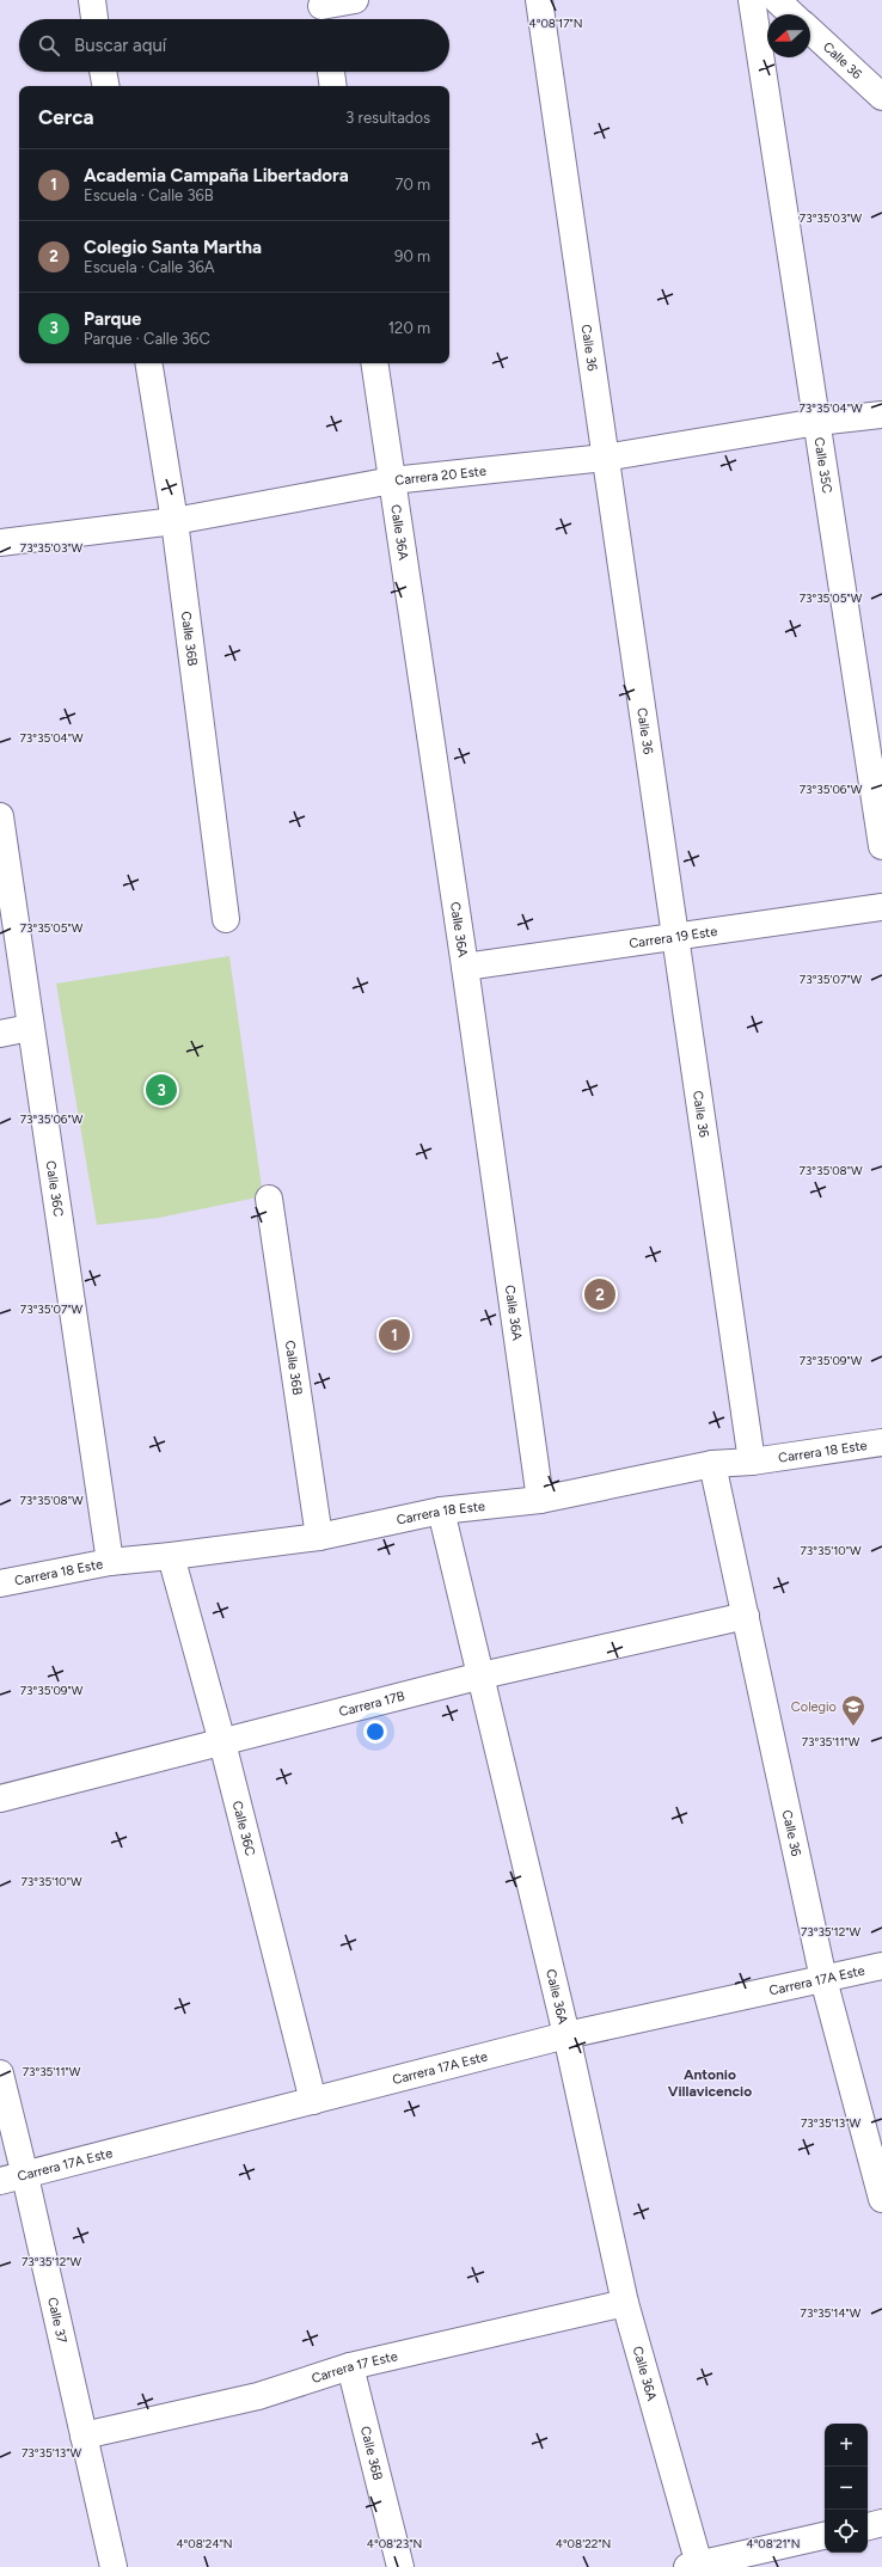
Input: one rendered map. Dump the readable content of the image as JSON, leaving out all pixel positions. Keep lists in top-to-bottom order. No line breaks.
{"streets":{"street":["Calle 36","Calle 35C","Carrera 20 Este","Calle 36A","Calle 36B","Carrera 19 Este","Calle 36C","Carrera 18 Este","Carrera 17B","Carrera 17A Este","Calle 37","Carrera 17 Este"]},"crossings":[["Calle 36","Carrera 20 Este"],["Calle 36","Carrera 19 Este"],["Calle 36","Carrera 18 Este"],["Calle 36","Carrera 17B"],["Calle 36","Carrera 17A Este"],["Calle 35C","Carrera 20 Este"],["Carrera 20 Este","Calle 36A"],["Carrera 20 Este","Calle 36B"],["Calle 36A","Carrera 19 Este"],["Calle 36A","Carrera 18 Este"],["Calle 36A","Carrera 17B"],["Calle 36A","Carrera 17A Este"],["Calle 36A","Carrera 17 Este"],["Calle 36B","Carrera 18 Este"],["Calle 36B","Carrera 17 Este"],["Calle 36C","Carrera 18 Este"],["Calle 36C","Carrera 17B"],["Calle 36C","Carrera 17A Este"],["Carrera 17A Este","Calle 37"],["Calle 37","Carrera 17 Este"]],"districts":["Antonio Villavicencio"],"places":{"school or university":["Colegio"]},"north":"left","page":{"search":"Buscar aquí","heading":["Cerca","3 resultados"],"list":[{"mark":"1","name":"Academia Campaña Libertadora","note":"Escuela · Calle 36B","value":"70 m"},{"mark":"2","name":"Colegio Santa Martha","note":"Escuela · Calle 36A","value":"90 m"},{"mark":"3","name":"Parque","note":"Parque · Calle 36C","value":"120 m"}],"pins":["3","2","1"],"map_buttons":["+","−"]},"coordinates":["4°08'17\"N","73°35'03\"W","73°35'04\"W","73°35'05\"W","73°35'06\"W","73°35'07\"W","73°35'08\"W","73°35'09\"W","73°35'10\"W","73°35'11\"W","73°35'12\"W","73°35'13\"W","73°35'14\"W","4°08'24\"N","4°08'23\"N","4°08'22\"N","4°08'21\"N"]}
